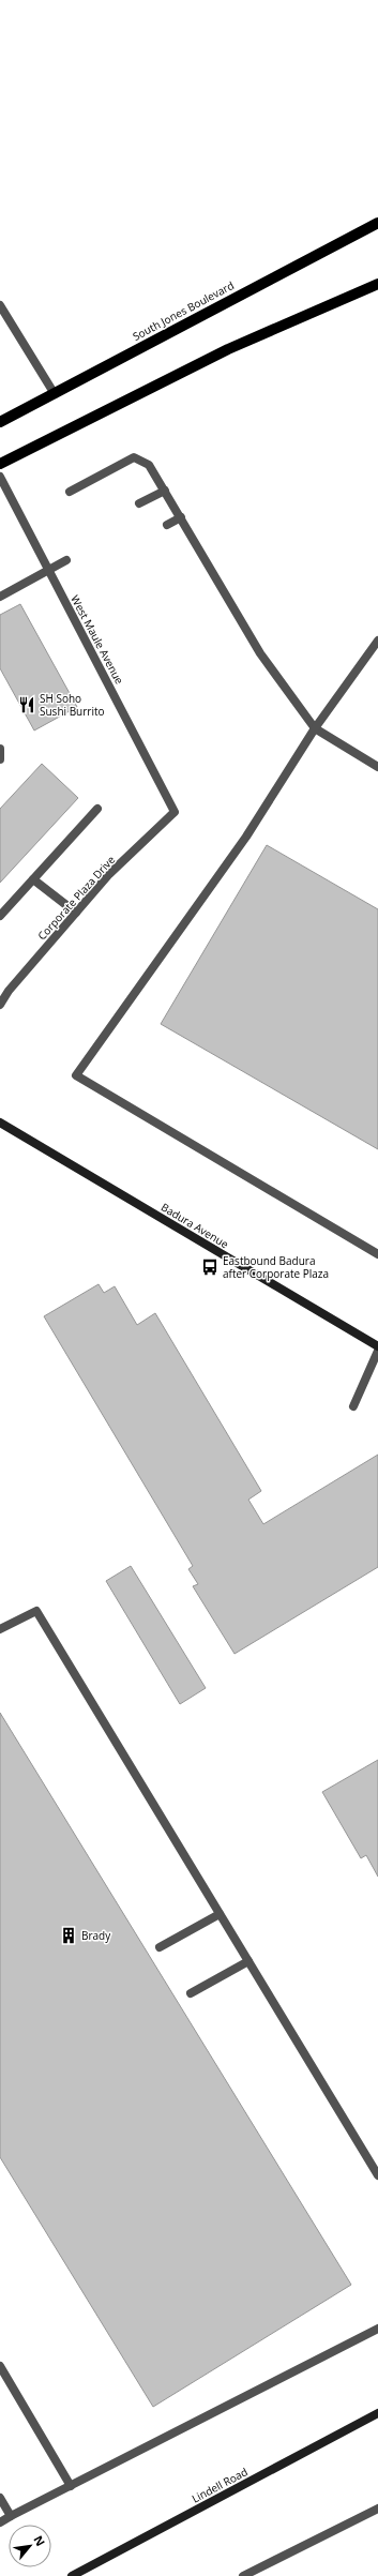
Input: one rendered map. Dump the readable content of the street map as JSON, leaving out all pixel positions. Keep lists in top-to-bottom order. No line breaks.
{"streets":{"main road":["South Jones Boulevard","Badura Avenue","Lindell Road"],"street":["West Maule Avenue","Corporate Plaza Drive"]},"crossings":[["West Maule Avenue","Corporate Plaza Drive"]],"places":{"restaurant":["SH Soho Sushi Burrito"],"bus stop":["Eastbound Badura after Corporate Plaza"],"building":["Brady"]},"north":"top right"}
